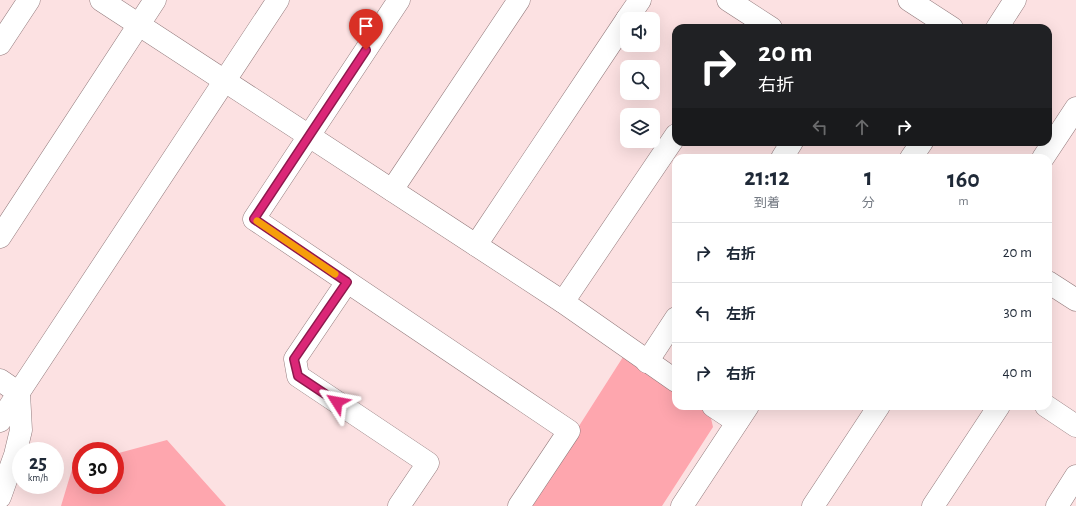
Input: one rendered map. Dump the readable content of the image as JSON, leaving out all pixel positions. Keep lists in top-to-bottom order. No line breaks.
{"page":{"turn":["20 m","右折"],"eta":["21:12","到着","1","分","160","m"],"list":[{"name":"右折","value":"20 m"},{"name":"左折","value":"30 m"},{"name":"右折","value":"40 m"}],"speed":"25 km/h","limit":"30"}}
